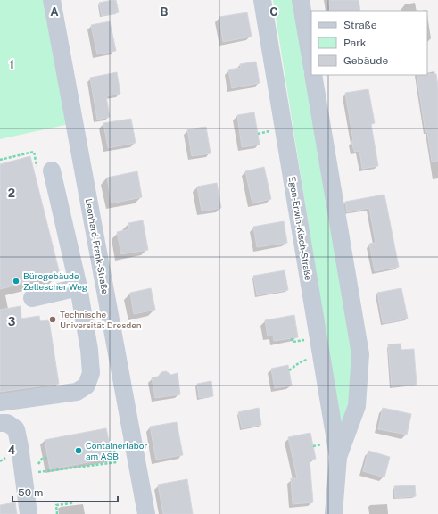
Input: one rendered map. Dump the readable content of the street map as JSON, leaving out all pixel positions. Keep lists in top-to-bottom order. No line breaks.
{"streets":{"street":["Egon-Erwin-Kisch-Straße","Leonhard-Frank-Straße"]},"places":["Bürogebäude Zellescher Weg","Technische Universität Dresden","Containerlabor am ASB"],"legend":["Straße","Park","Gebäude"],"scale_bar":"50 m","grid":{"columns":["A","B","C"],"rows":["1","2","3","4"]}}
